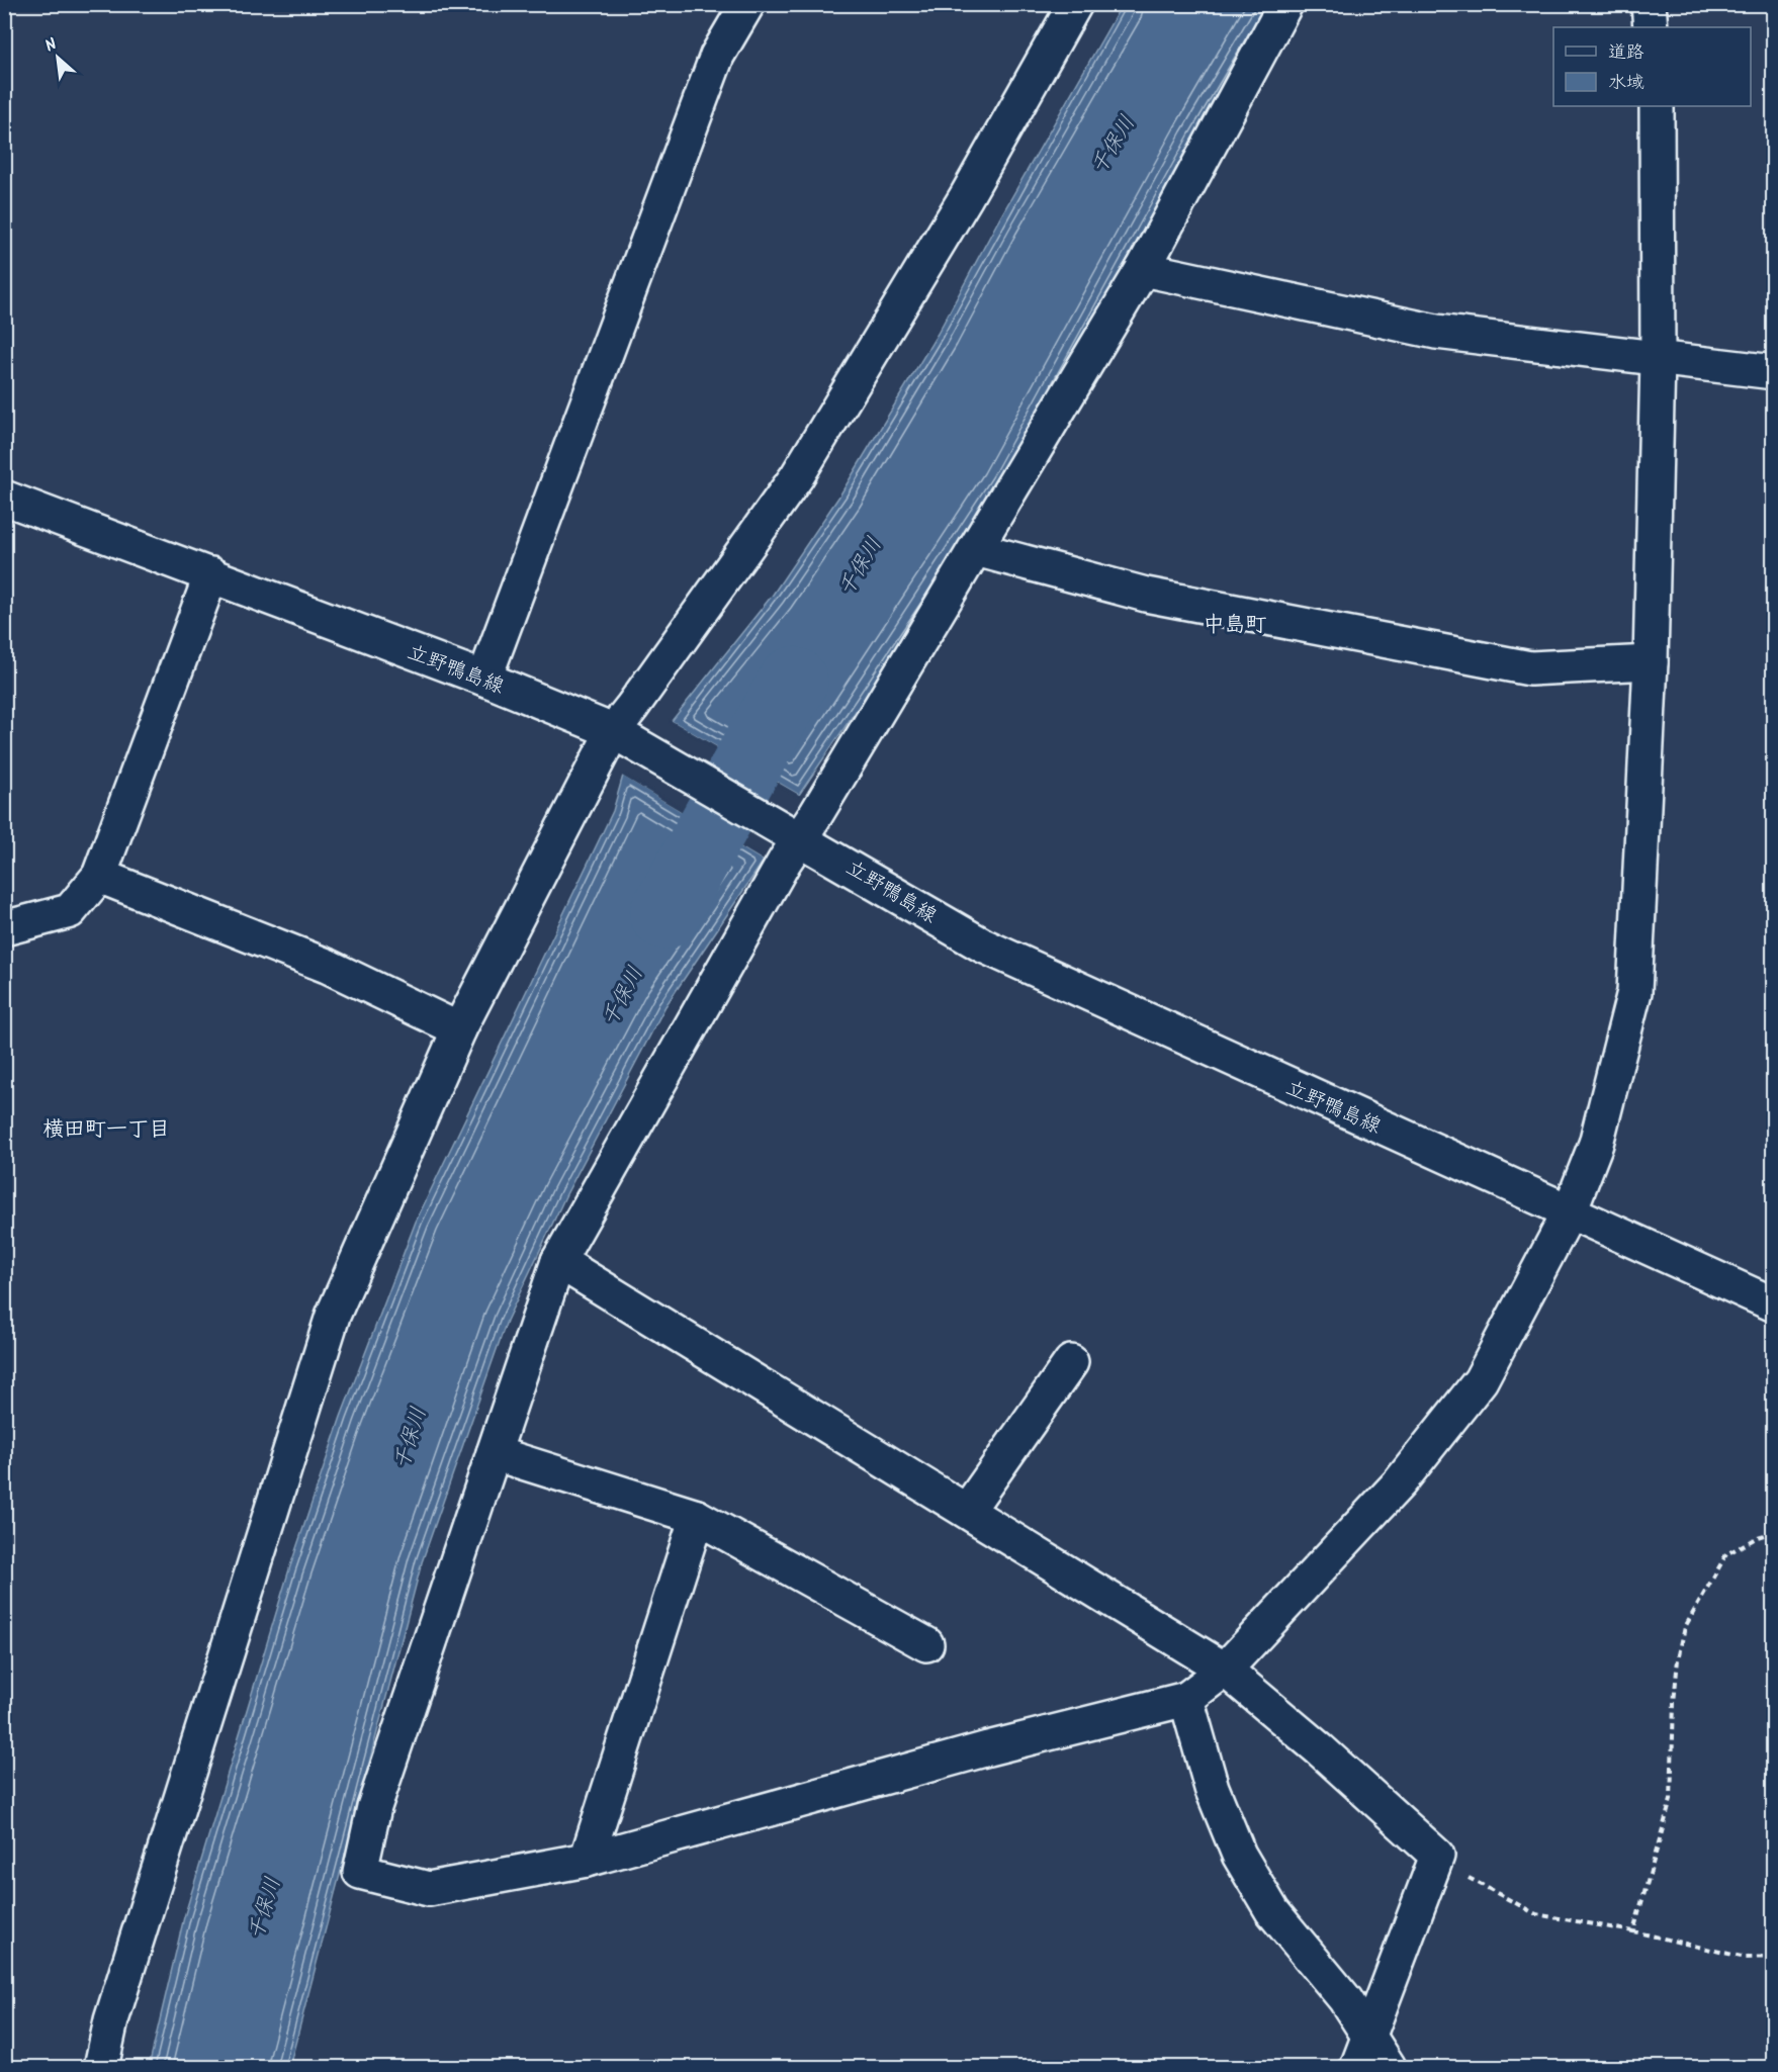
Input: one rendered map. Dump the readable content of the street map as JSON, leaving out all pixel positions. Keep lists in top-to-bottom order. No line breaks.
{"streets":{"street":["立野鴨島線"]},"districts":["中島町","横田町一丁目"],"water":["千保川"],"legend":["道路","水域"],"north":"top left"}
